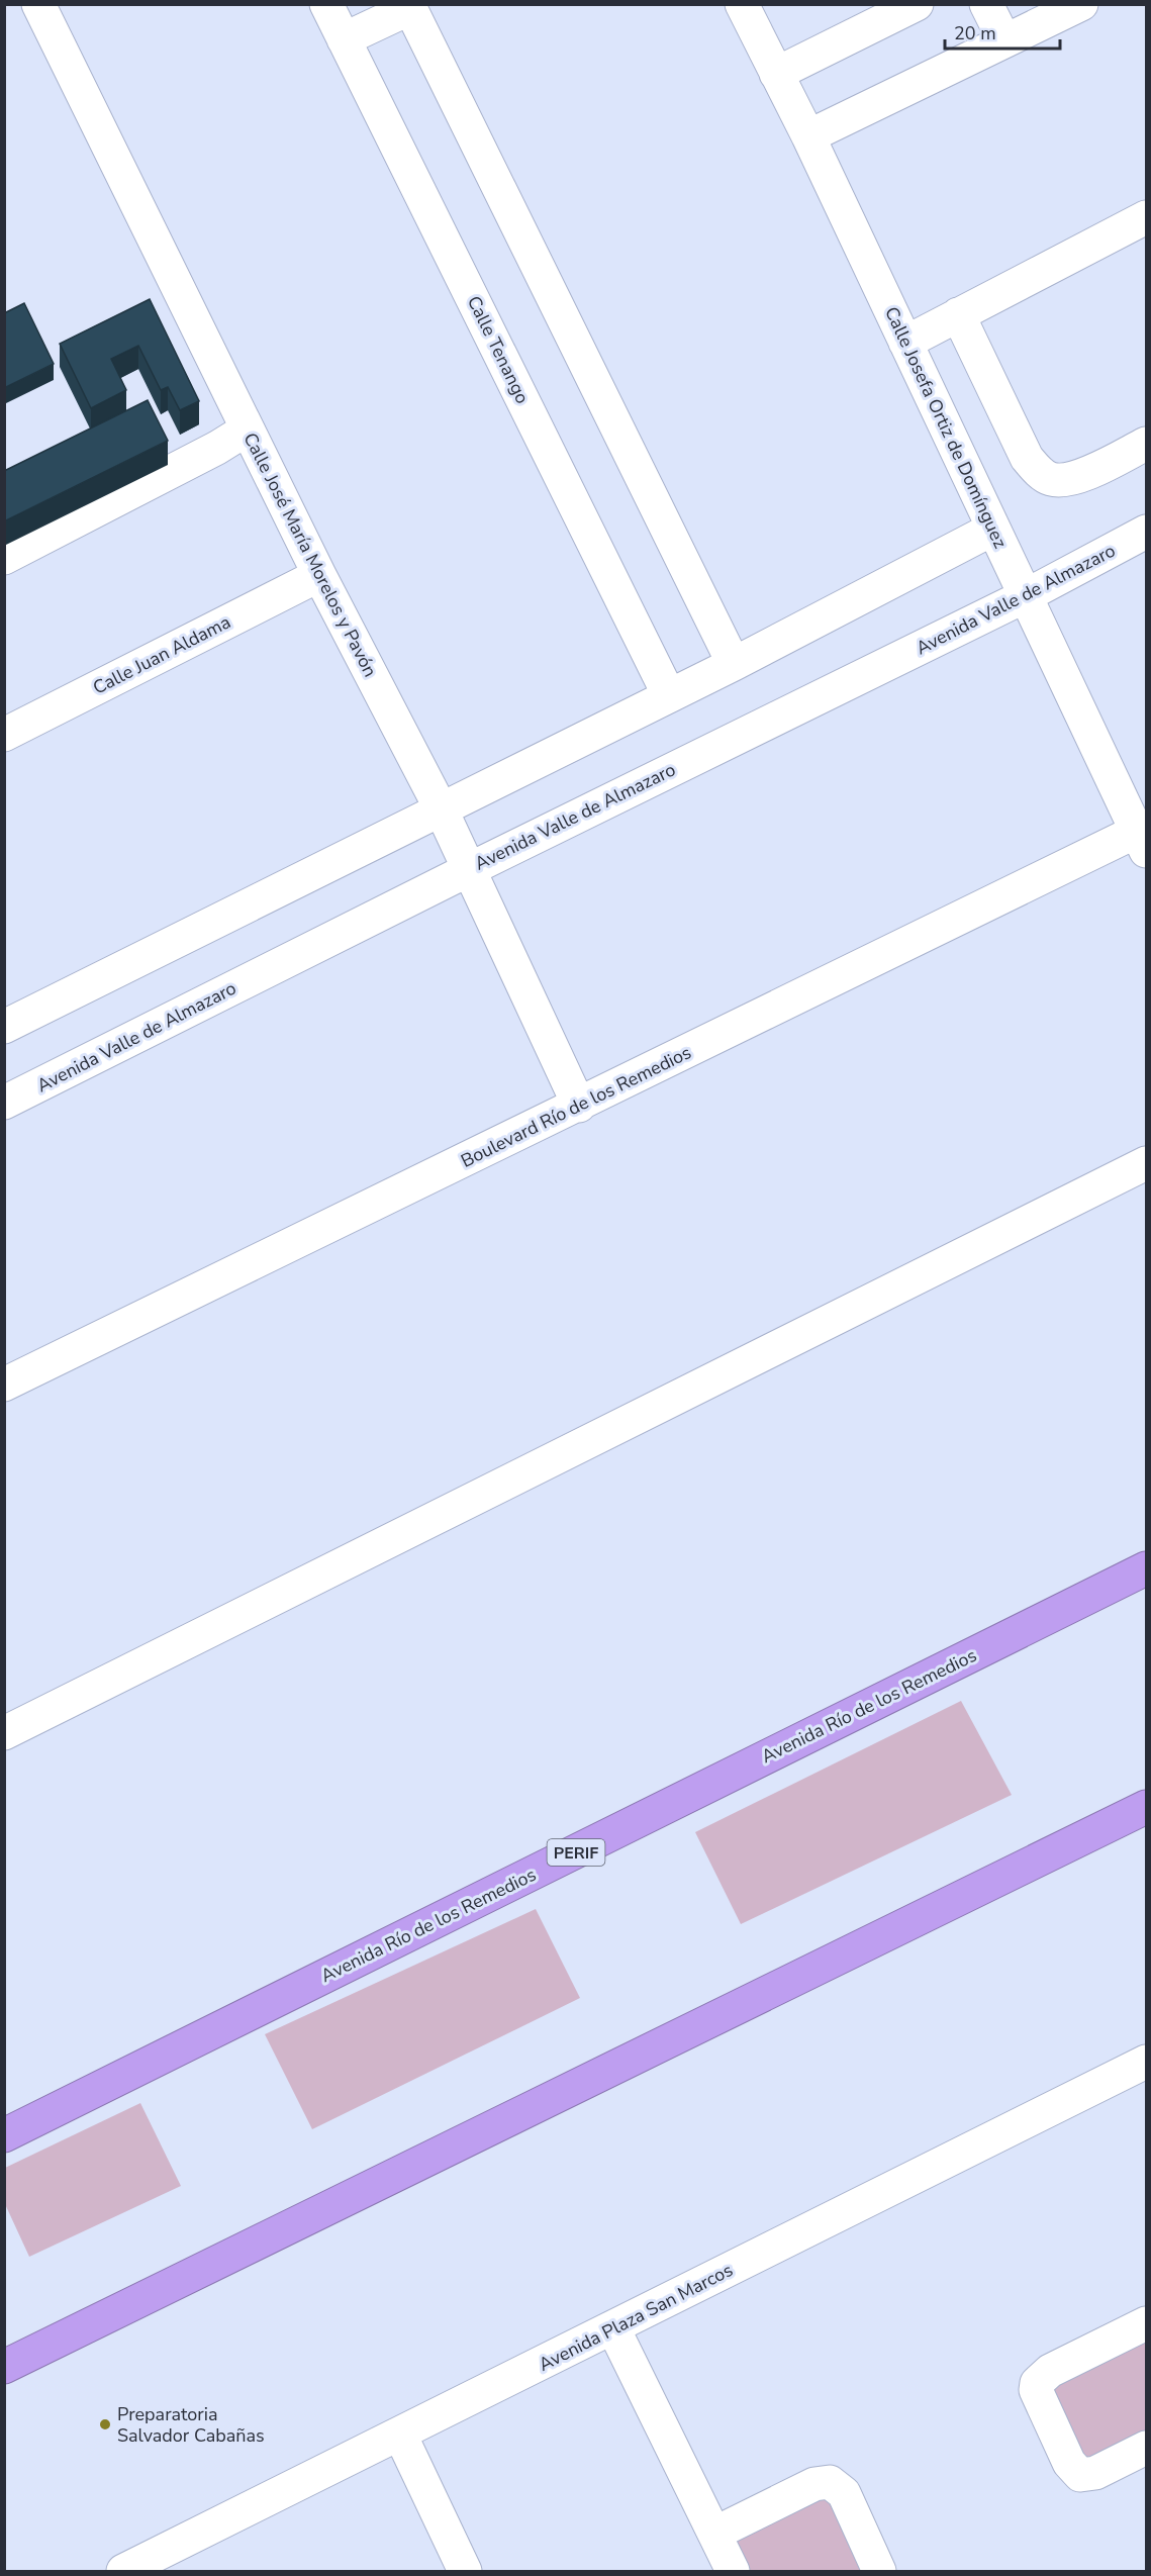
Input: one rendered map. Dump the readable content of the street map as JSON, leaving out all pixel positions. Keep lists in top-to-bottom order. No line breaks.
{"streets":{"highway":["Avenida Río de los Remedios","PERIF"],"street":["Calle Tenango","Calle Josefa Ortiz de Domínguez","Calle José María Morelos y Pavón","Avenida Valle de Almazaro","Calle Juan Aldama","Boulevard Río de los Remedios","Avenida Plaza San Marcos"]},"crossings":[["Calle Josefa Ortiz de Domínguez","Avenida Valle de Almazaro"],["Calle Josefa Ortiz de Domínguez","Boulevard Río de los Remedios"],["Calle José María Morelos y Pavón","Avenida Valle de Almazaro"],["Calle José María Morelos y Pavón","Calle Juan Aldama"],["Calle José María Morelos y Pavón","Boulevard Río de los Remedios"]],"places":["Preparatoria Salvador Cabañas"],"scale_bar":"20 m"}
